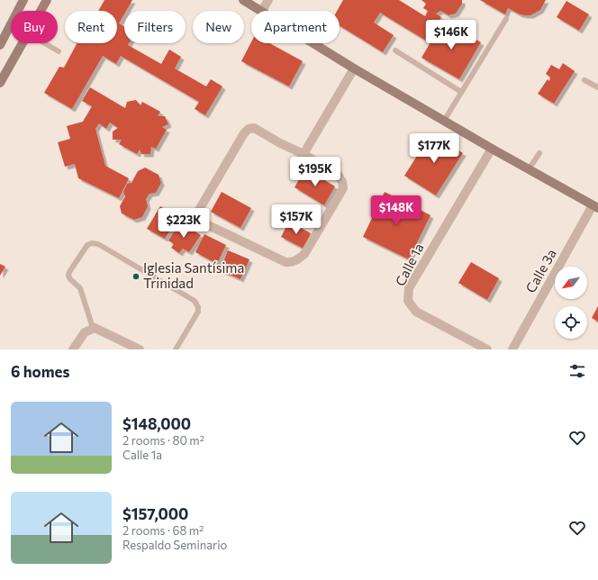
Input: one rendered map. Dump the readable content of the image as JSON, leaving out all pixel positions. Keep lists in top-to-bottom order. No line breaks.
{"streets":{"street":["Calle 1a","Calle 3a"]},"places":["Iglesia Santísima Trinidad"],"north":"bottom left","page":{"chip":["Buy","Rent","Filters","New","Apartment"],"price":["$146K","$177K","$195K","$148K","$157K","$223K"],"heading":"6 homes","list":[{"name":"$148,000","note":"2 rooms · 80 m² · Calle 1a"},{"name":"$157,000","note":"2 rooms · 68 m² · Respaldo Seminario"}]}}
